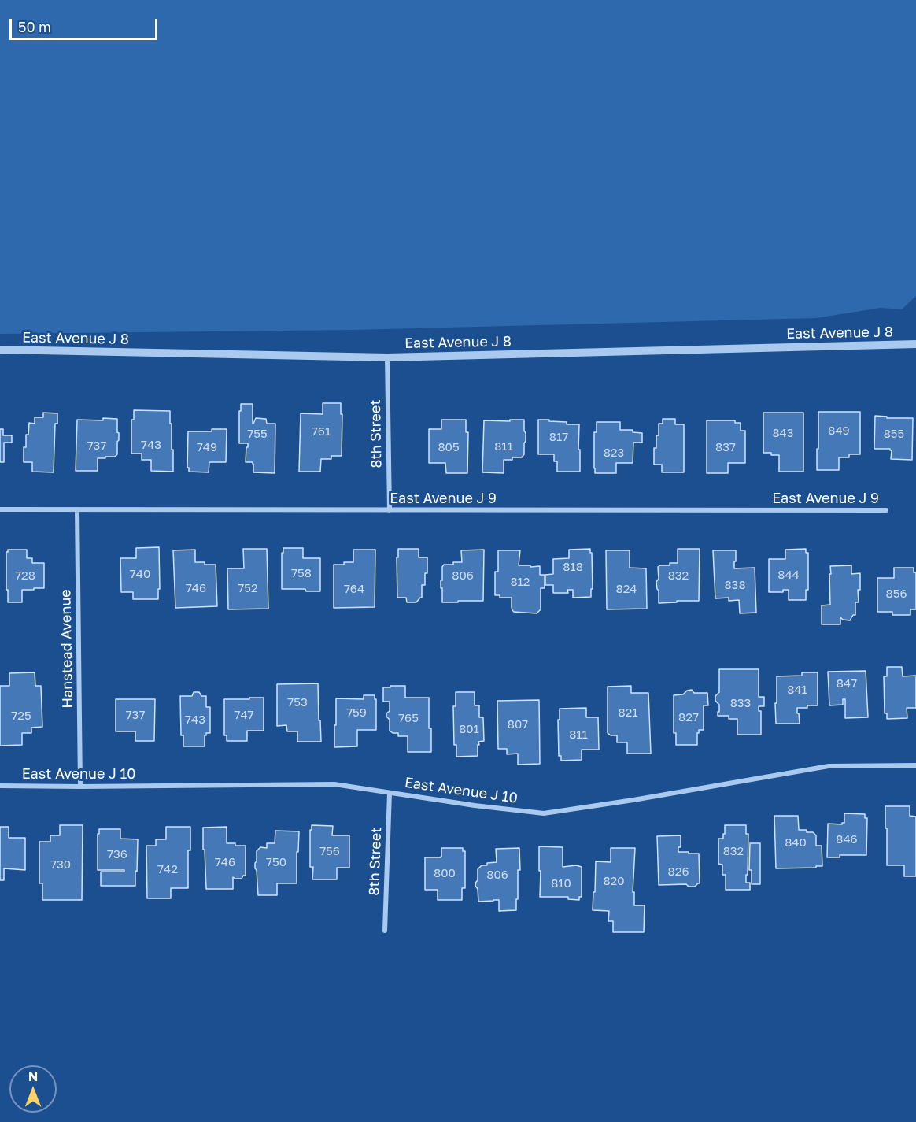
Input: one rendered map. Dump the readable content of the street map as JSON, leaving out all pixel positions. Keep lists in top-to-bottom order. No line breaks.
{"streets":{"street":["East Avenue J 8","8th Street","East Avenue J 9","Hanstead Avenue","East Avenue J 10"]},"crossings":[["East Avenue J 8","8th Street"],["8th Street","East Avenue J 9"],["8th Street","East Avenue J 10"],["East Avenue J 9","Hanstead Avenue"],["Hanstead Avenue","East Avenue J 10"]],"house_numbers":["849","761","843","755","855","817","743","737","811","749","805","837","823","818","758","740","844","728","806","832","812","838","746","752","764","824","856","847","841","753","833","759","821","737","747","725","827","765","743","807","801","811","846","840","756","832","736","746","750","730","742","826","800","806","820","810"],"scale_bar":"50 m","north":"top"}
